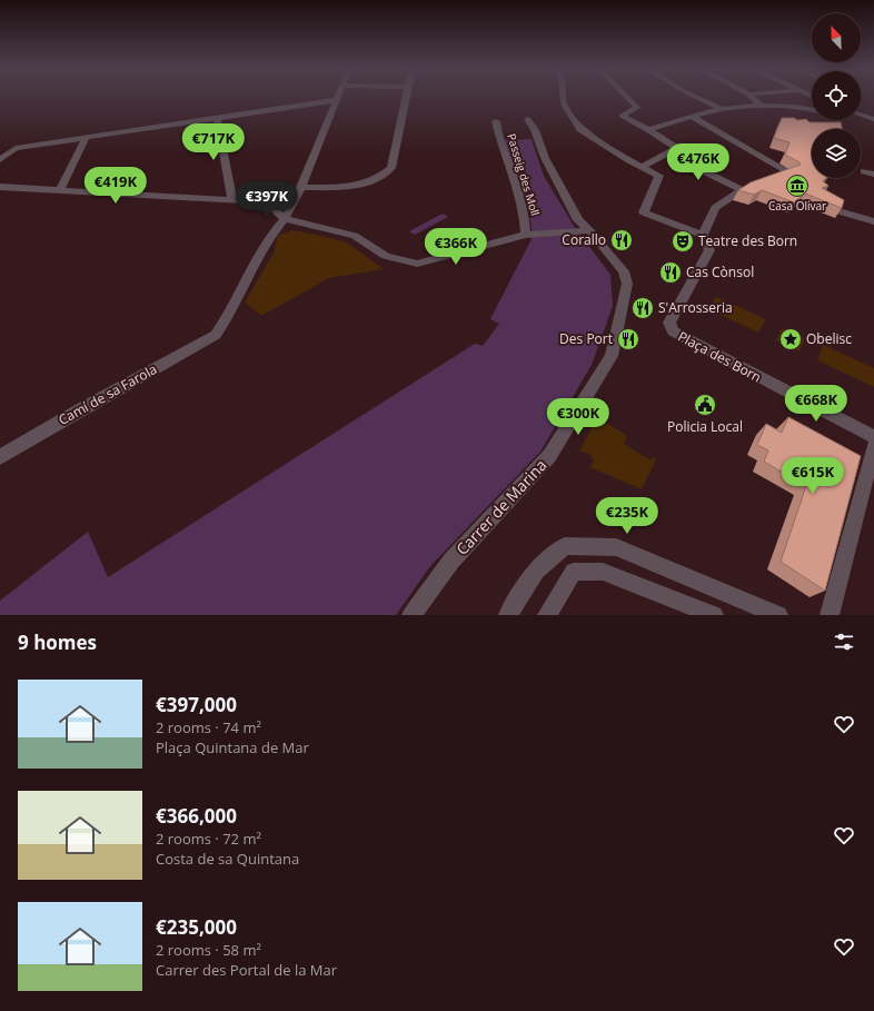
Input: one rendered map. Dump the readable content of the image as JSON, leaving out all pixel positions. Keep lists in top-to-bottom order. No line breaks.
{"streets":{"street":["Passeig des Moll","Plaça des Born","Camí de sa Farola","Carrer de Marina"]},"places":{"museum":["Casa Olivar"],"restaurant":["Corallo","Cas Cònsol","S'Arrosseria","Des Port"],"theatre":["Teatre des Born"],"place":["Obelisc"],"public building":["Policia Local"]},"north":"top left","page":{"price":["€717K","€476K","€419K","€397K","€366K","€668K","€300K","€615K","€235K"],"heading":"9 homes","list":[{"name":"€397,000","note":"2 rooms · 74 m² · Plaça Quintana de Mar"},{"name":"€366,000","note":"2 rooms · 72 m² · Costa de sa Quintana"},{"name":"€235,000","note":"2 rooms · 58 m² · Carrer des Portal de la Mar"}]}}
